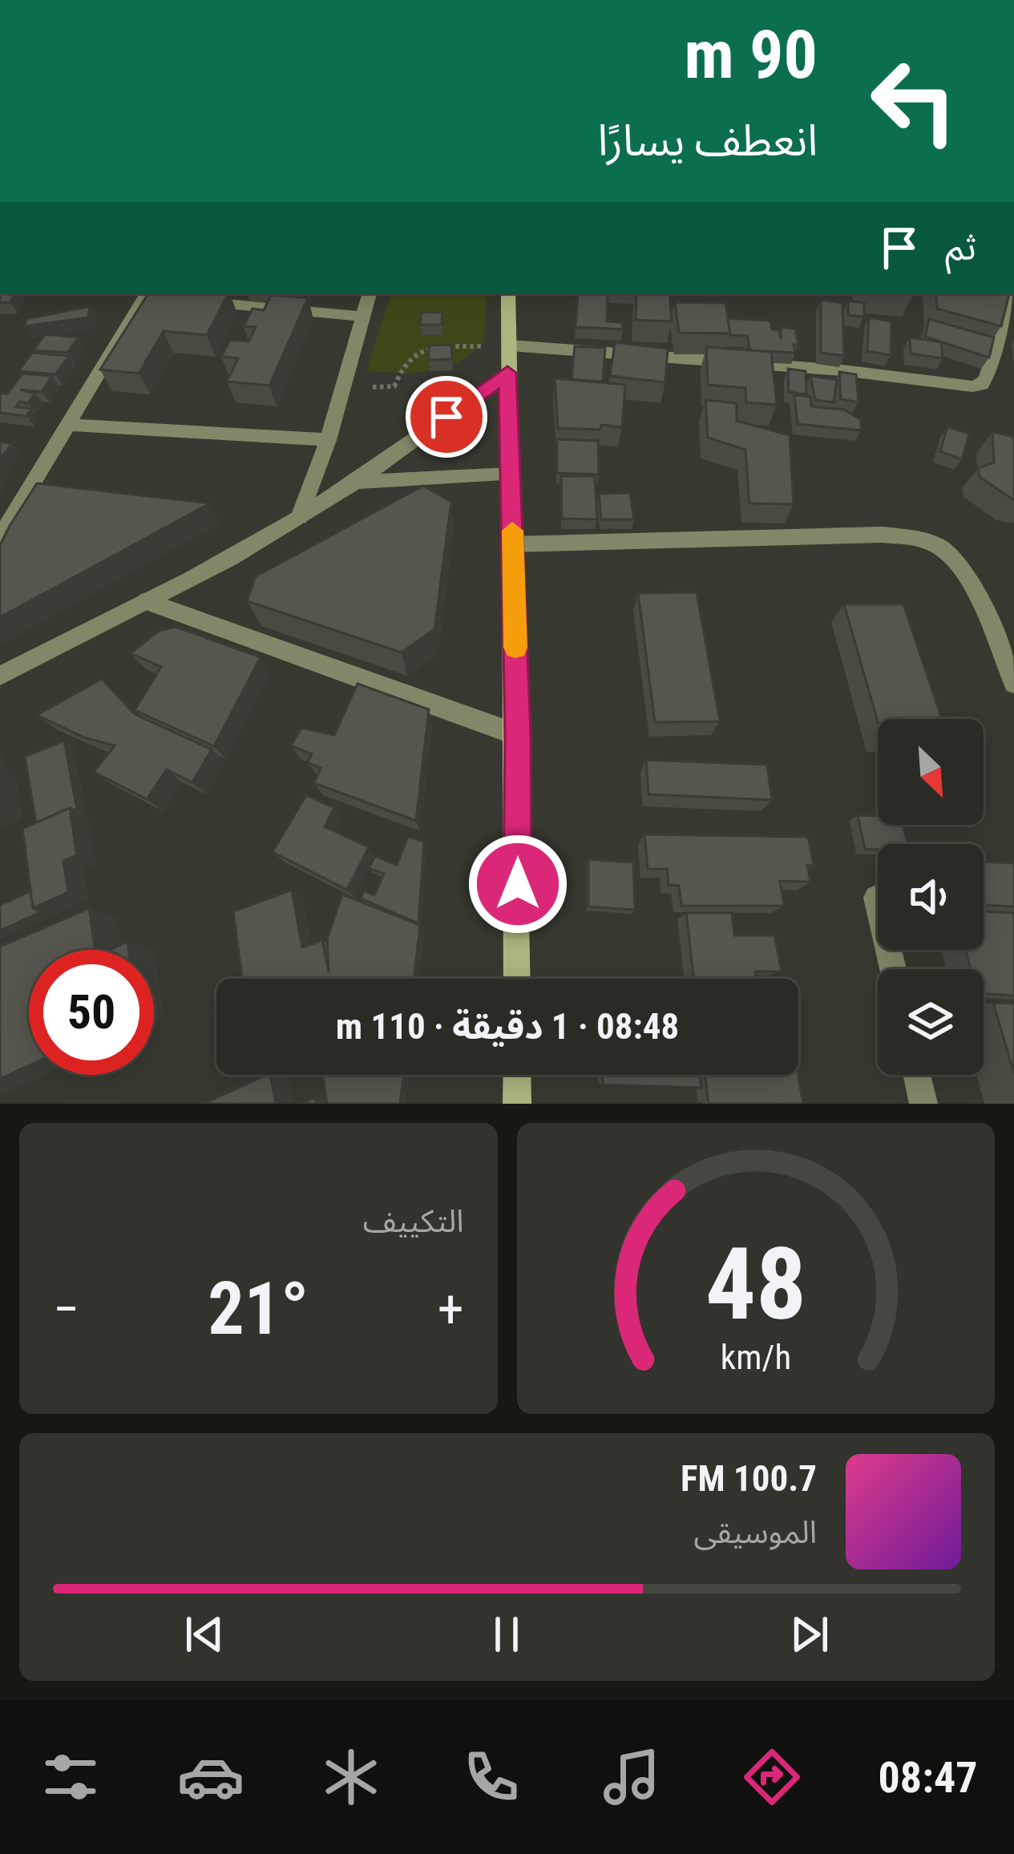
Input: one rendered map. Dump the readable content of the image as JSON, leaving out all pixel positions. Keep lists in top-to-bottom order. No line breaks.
{"north":"bottom right","page":{"turn":["90 m","انعطف يسارًا"],"then":"ثم","limit":"50","trip":"08:48 · 1 دقيقة · 110 m","tile":"التكييف","heat":["−","21°","+"],"song":["100.7 FM","الموسيقى"],"tabs":"08:47","gauge":["48","km/h"]}}
